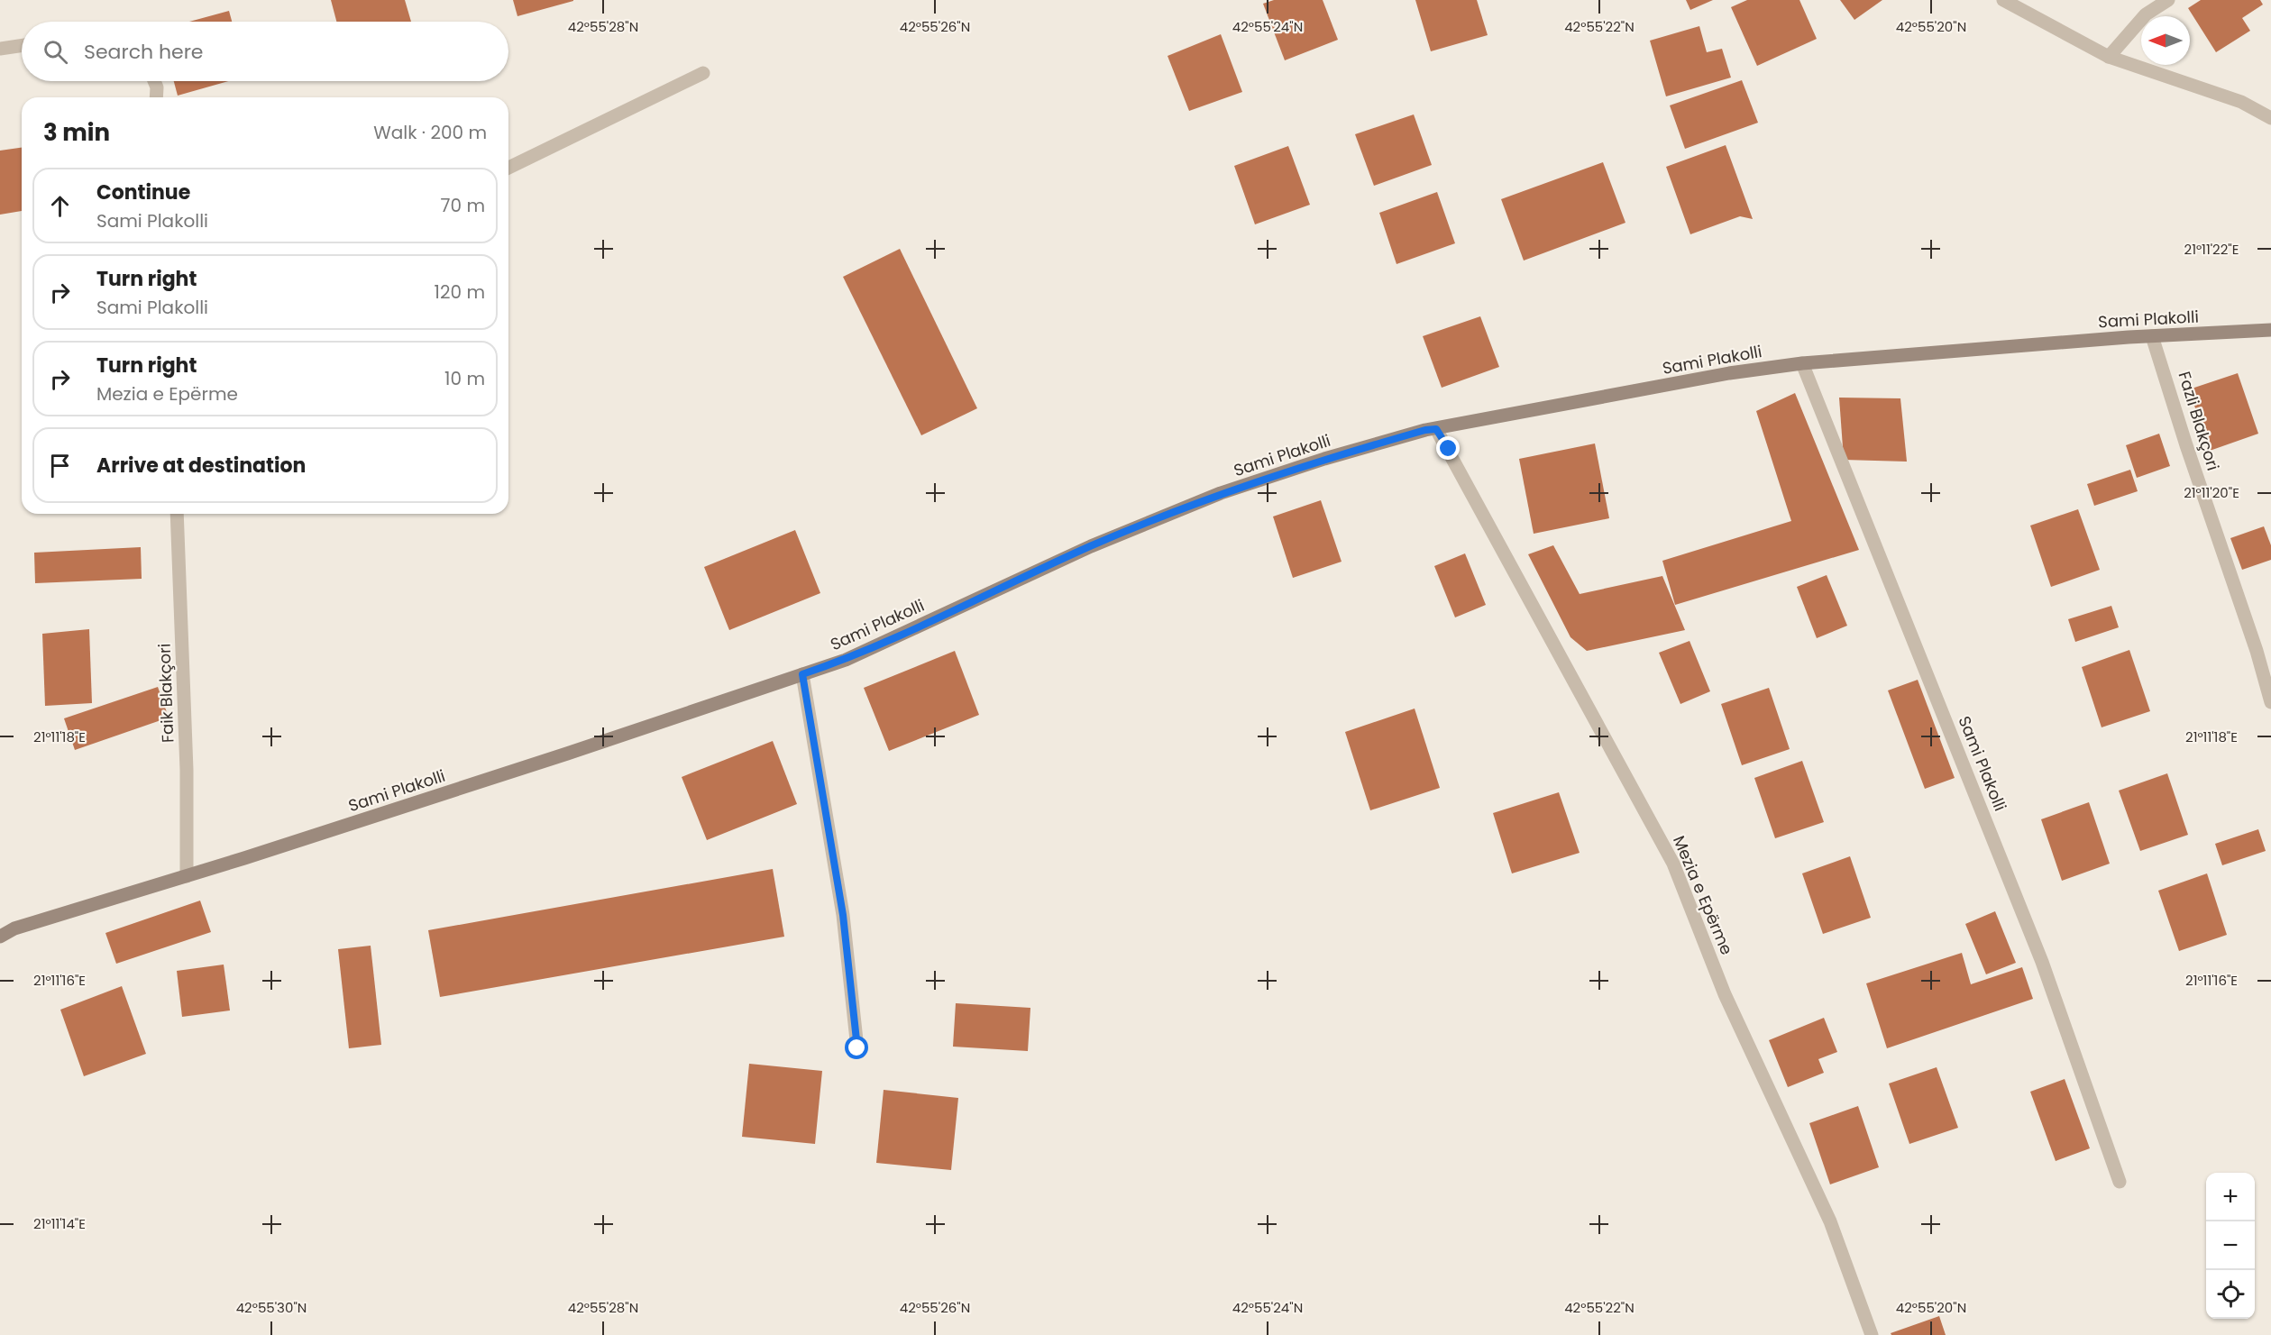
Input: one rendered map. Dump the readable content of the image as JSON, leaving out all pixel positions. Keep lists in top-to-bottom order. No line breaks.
{"streets":{"street":["Sami Plakolli","Fazli Blakçori","Faik Blakçori","Mezia e Epërme"]},"crossings":[["Sami Plakolli","Fazli Blakçori"],["Sami Plakolli","Faik Blakçori"],["Sami Plakolli","Mezia e Epërme"]],"north":"left","page":{"search":"Search here","heading":["3 min","Walk · 200 m"],"list":[["Continue","Sami Plakolli","70 m"],["Turn right","Sami Plakolli","120 m"],["Turn right","Mezia e Epërme","10 m"],"Arrive at destination"],"map_buttons":["+","−"]},"coordinates":["42°55'28\"N","42°55'26\"N","42°55'24\"N","42°55'22\"N","42°55'20\"N","21°11'22\"E","21°11'20\"E","21°11'18\"E","21°11'16\"E","21°11'14\"E","42°55'30\"N"]}
